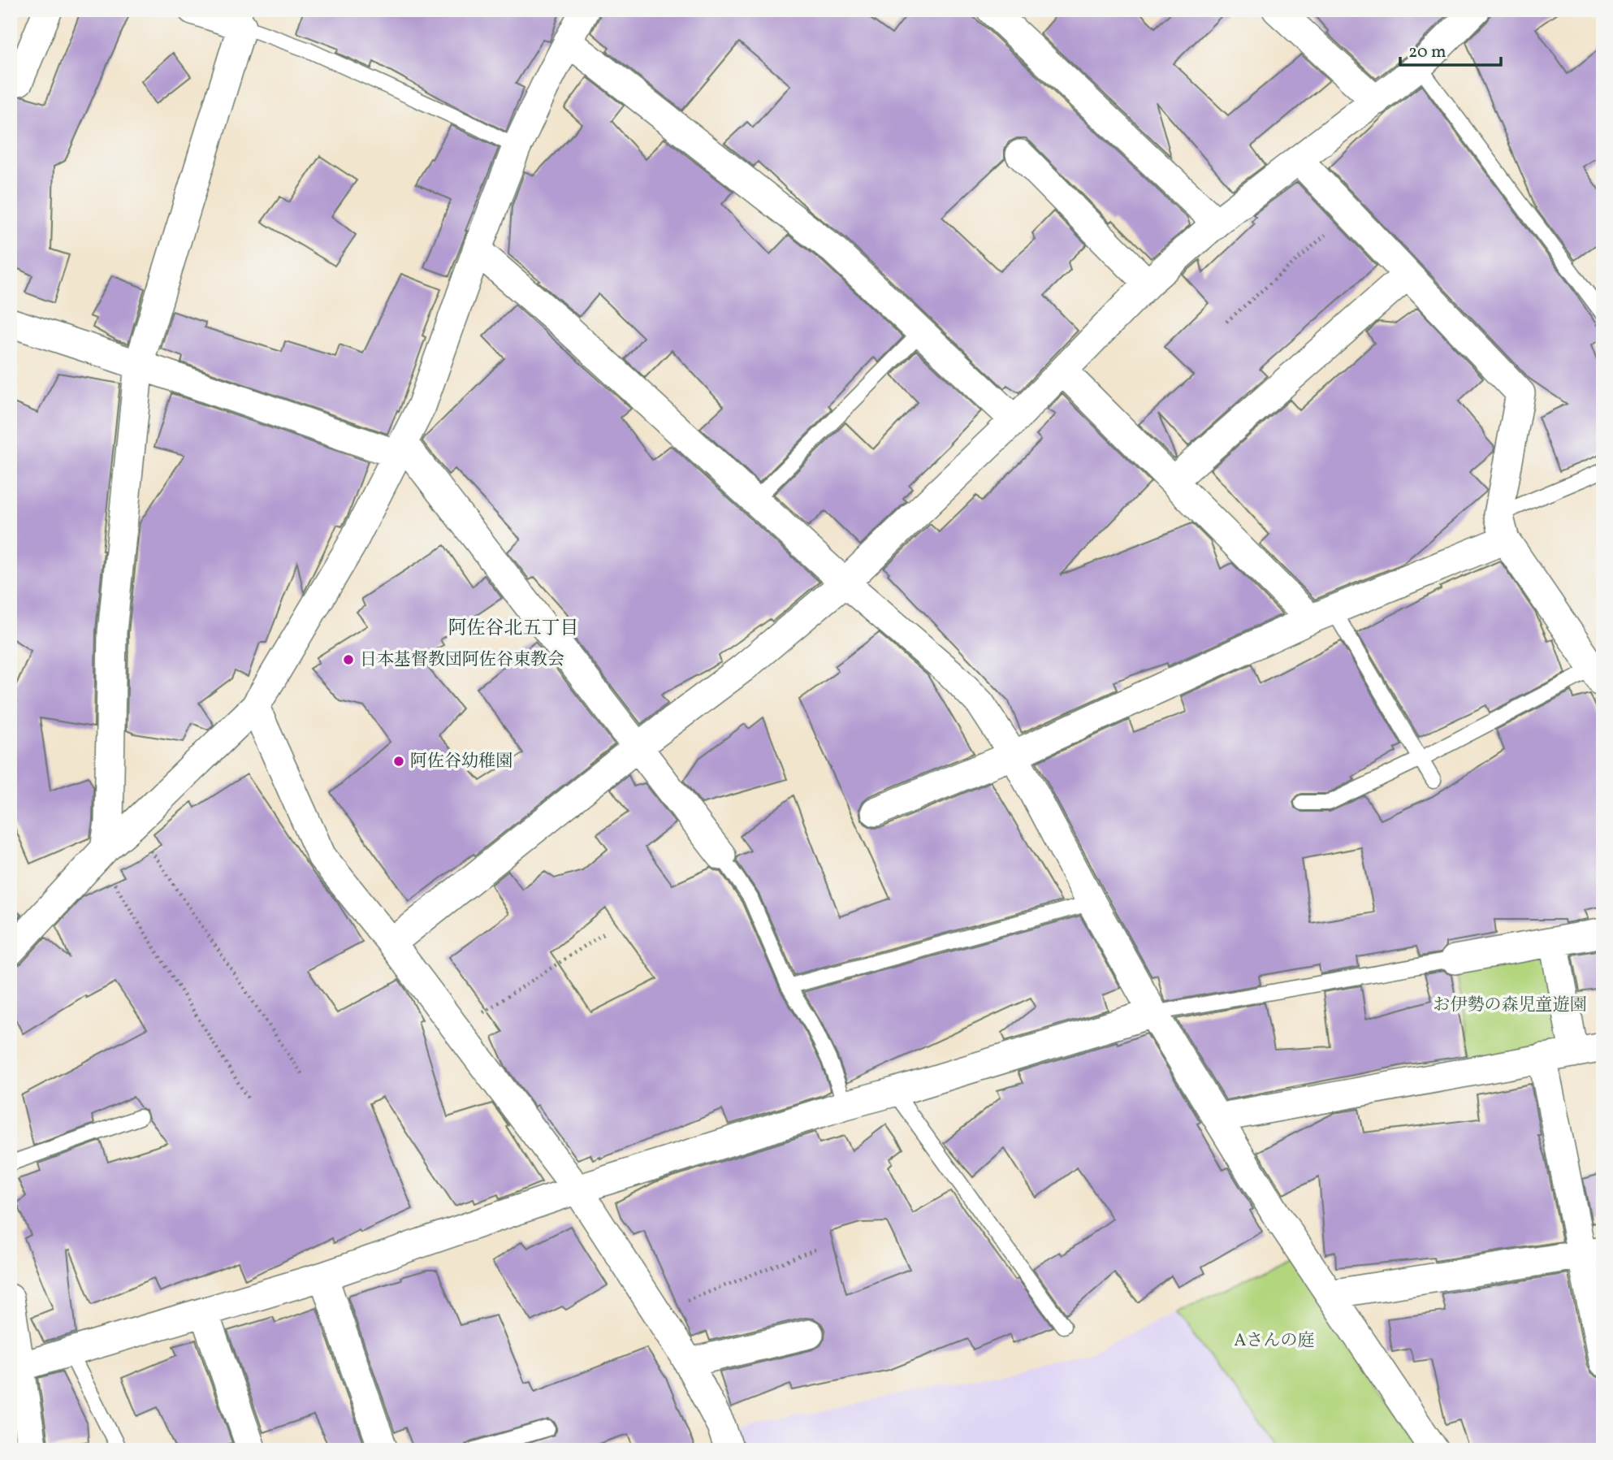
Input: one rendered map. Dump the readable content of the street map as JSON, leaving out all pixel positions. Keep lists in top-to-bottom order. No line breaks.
{"districts":["阿佐谷北五丁目"],"parks":["お伊勢の森児童遊園","Aさんの庭"],"places":["日本基督教団阿佐谷東教会","阿佐谷幼稚園"],"scale_bar":"20 m"}
